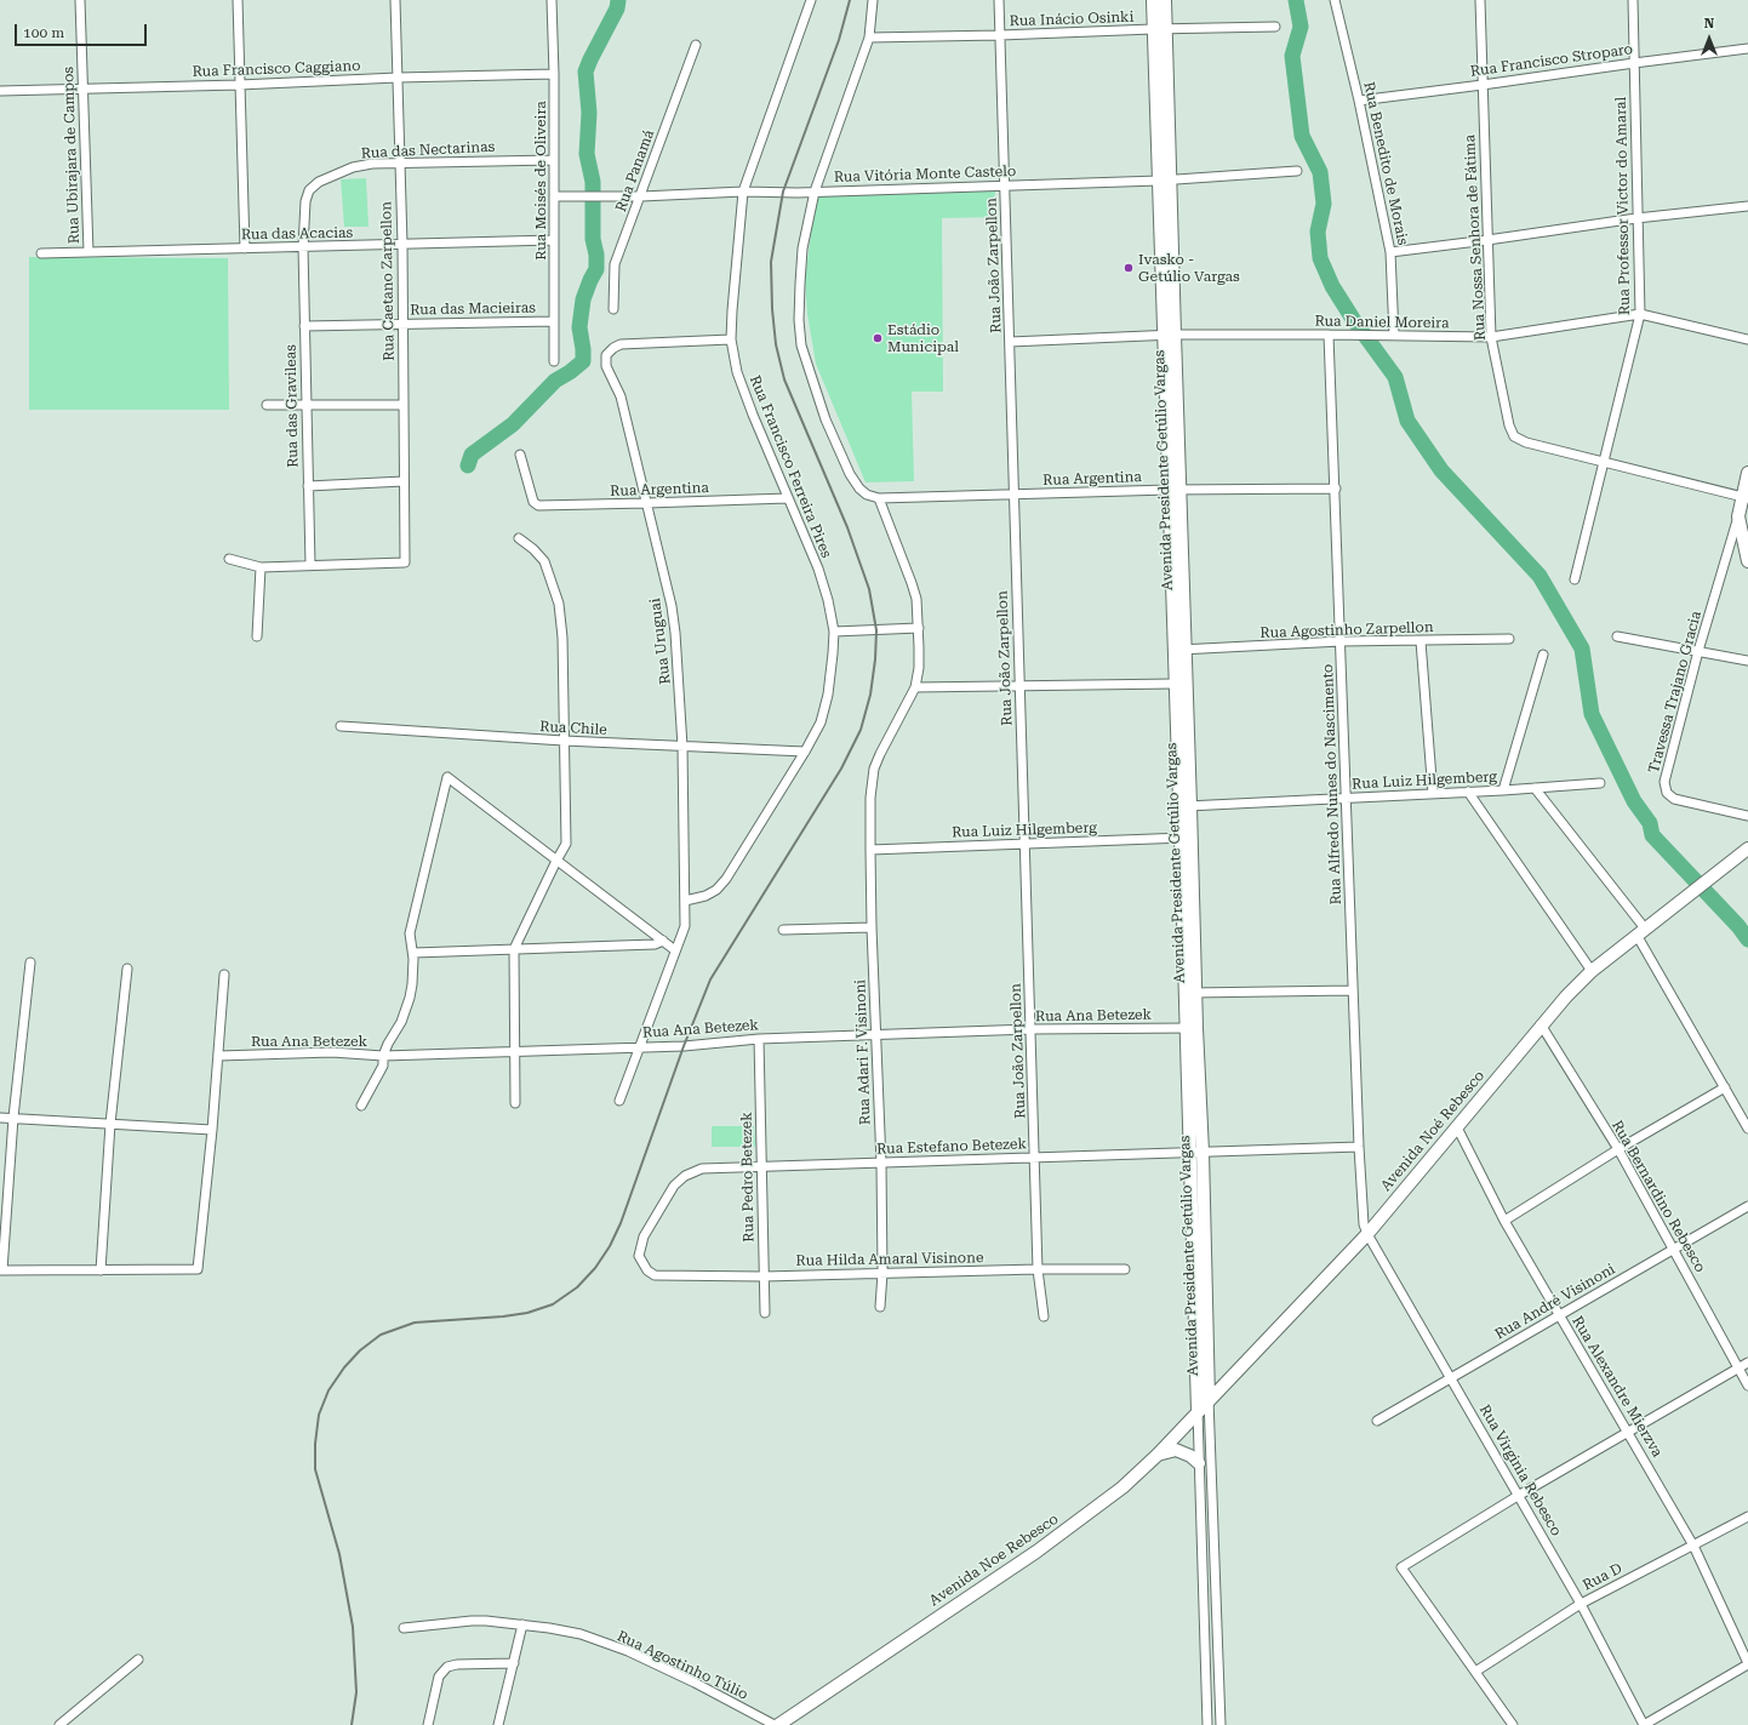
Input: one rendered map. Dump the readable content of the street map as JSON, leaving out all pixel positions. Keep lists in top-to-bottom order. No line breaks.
{"streets":{"main road":["Avenida Presidente Getúlio Vargas","Avenida Noé Rebesco","Avenida Noe Rebesco"],"street":["Rua Inácio Osinki","Rua Francisco Stroparo","Rua Francisco Caggiano","Rua das Nectarinas","Rua Ubirajara de Campos","Rua Benedito de Morais","Rua Panamá","Rua Vitória Monte Castelo","Rua Moisés de Oliveira","Rua Professor Victor do Amaral","Rua das Acacias","Rua Nossa Senhora de Fátima","Rua João Zarpellon","Rua Caetano Zarpellon","Rua das Macieiras","Rua Daniel Moreira","Rua das Gravileas","Rua Francisco Ferreira Pires","Rua Argentina","Rua Agostinho Zarpellon","Rua Uruguai","Travessa Trajano Gracia","Rua Chile","Rua Luiz Hilgemberg","Rua Alfredo Nunes do Nascimento","Rua Ana Betezek","Rua Adari F. Visinoni","Rua Estefano Betezek","Rua Pedro Betezek","Rua Bernardino Rebesco","Rua Hilda Amaral Visinone","Rua André Visinoni","Rua Alexandre Mierzva","Rua Virginia Rebesco","Rua D","Rua Agostinho Túlio"]},"crossings":[["Rua Inácio Osinki","Rua João Zarpellon"],["Rua Inácio Osinki","Avenida Presidente Getúlio Vargas"],["Rua Francisco Stroparo","Rua Benedito de Morais"],["Rua Francisco Stroparo","Rua Professor Victor do Amaral"],["Rua Francisco Stroparo","Rua Nossa Senhora de Fátima"],["Rua Francisco Caggiano","Rua Ubirajara de Campos"],["Rua Francisco Caggiano","Rua Moisés de Oliveira"],["Rua Francisco Caggiano","Rua Caetano Zarpellon"],["Rua das Nectarinas","Rua Moisés de Oliveira"],["Rua das Nectarinas","Rua das Acacias"],["Rua das Nectarinas","Rua Caetano Zarpellon"],["Rua das Nectarinas","Rua das Gravileas"],["Rua Ubirajara de Campos","Rua das Acacias"],["Rua Benedito de Morais","Rua Daniel Moreira"],["Rua Panamá","Rua Vitória Monte Castelo"],["Rua Vitória Monte Castelo","Rua Moisés de Oliveira"],["Rua Vitória Monte Castelo","Rua João Zarpellon"],["Rua Vitória Monte Castelo","Rua Francisco Ferreira Pires"],["Rua Vitória Monte Castelo","Avenida Presidente Getúlio Vargas"],["Rua Moisés de Oliveira","Rua das Acacias"],["Rua Moisés de Oliveira","Rua das Macieiras"],["Rua Professor Victor do Amaral","Rua Nossa Senhora de Fátima"],["Rua Professor Victor do Amaral","Rua Daniel Moreira"],["Rua das Acacias","Rua Caetano Zarpellon"],["Rua das Acacias","Rua das Gravileas"],["Rua Nossa Senhora de Fátima","Rua Daniel Moreira"],["Rua João Zarpellon","Rua Daniel Moreira"],["Rua João Zarpellon","Rua Argentina"],["Rua João Zarpellon","Rua Luiz Hilgemberg"],["Rua João Zarpellon","Rua Ana Betezek"],["Rua João Zarpellon","Rua Estefano Betezek"],["Rua João Zarpellon","Rua Hilda Amaral Visinone"],["Rua Caetano Zarpellon","Rua das Macieiras"],["Rua Caetano Zarpellon","Rua das Gravileas"],["Rua das Macieiras","Rua das Gravileas"],["Rua Daniel Moreira","Avenida Presidente Getúlio Vargas"],["Rua Daniel Moreira","Rua Alfredo Nunes do Nascimento"],["Rua Francisco Ferreira Pires","Rua Argentina"],["Rua Francisco Ferreira Pires","Rua Uruguai"],["Rua Francisco Ferreira Pires","Rua Chile"],["Avenida Presidente Getúlio Vargas","Rua Argentina"],["Avenida Presidente Getúlio Vargas","Rua Agostinho Zarpellon"],["Avenida Presidente Getúlio Vargas","Rua Luiz Hilgemberg"],["Avenida Presidente Getúlio Vargas","Rua Ana Betezek"],["Avenida Presidente Getúlio Vargas","Avenida Noé Rebesco"],["Avenida Presidente Getúlio Vargas","Rua Estefano Betezek"],["Avenida Presidente Getúlio Vargas","Avenida Noe Rebesco"],["Rua Argentina","Rua Uruguai"],["Rua Argentina","Rua Alfredo Nunes do Nascimento"],["Rua Argentina","Rua Adari F. Visinoni"],["Rua Agostinho Zarpellon","Rua Alfredo Nunes do Nascimento"],["Rua Uruguai","Rua Chile"],["Rua Uruguai","Rua Ana Betezek"],["Rua Luiz Hilgemberg","Rua Alfredo Nunes do Nascimento"],["Rua Luiz Hilgemberg","Rua Adari F. Visinoni"],["Rua Alfredo Nunes do Nascimento","Avenida Noé Rebesco"],["Rua Alfredo Nunes do Nascimento","Rua Estefano Betezek"],["Rua Alfredo Nunes do Nascimento","Rua Virginia Rebesco"],["Rua Ana Betezek","Rua Adari F. Visinoni"],["Rua Ana Betezek","Rua Pedro Betezek"],["Rua Adari F. Visinoni","Rua Estefano Betezek"],["Rua Adari F. Visinoni","Rua Hilda Amaral Visinone"],["Avenida Noé Rebesco","Rua Bernardino Rebesco"],["Avenida Noé Rebesco","Rua Alexandre Mierzva"],["Avenida Noé Rebesco","Rua Virginia Rebesco"],["Avenida Noé Rebesco","Avenida Noe Rebesco"],["Rua Estefano Betezek","Rua Pedro Betezek"],["Rua Estefano Betezek","Rua Hilda Amaral Visinone"],["Rua Pedro Betezek","Rua Hilda Amaral Visinone"],["Rua Bernardino Rebesco","Rua André Visinoni"],["Rua André Visinoni","Rua Alexandre Mierzva"],["Rua André Visinoni","Rua Virginia Rebesco"],["Rua Alexandre Mierzva","Rua D"],["Rua Virginia Rebesco","Rua D"]],"places":["Ivasko - Getúlio Vargas","Estádio Municipal"],"scale_bar":"100 m","north":"top"}
